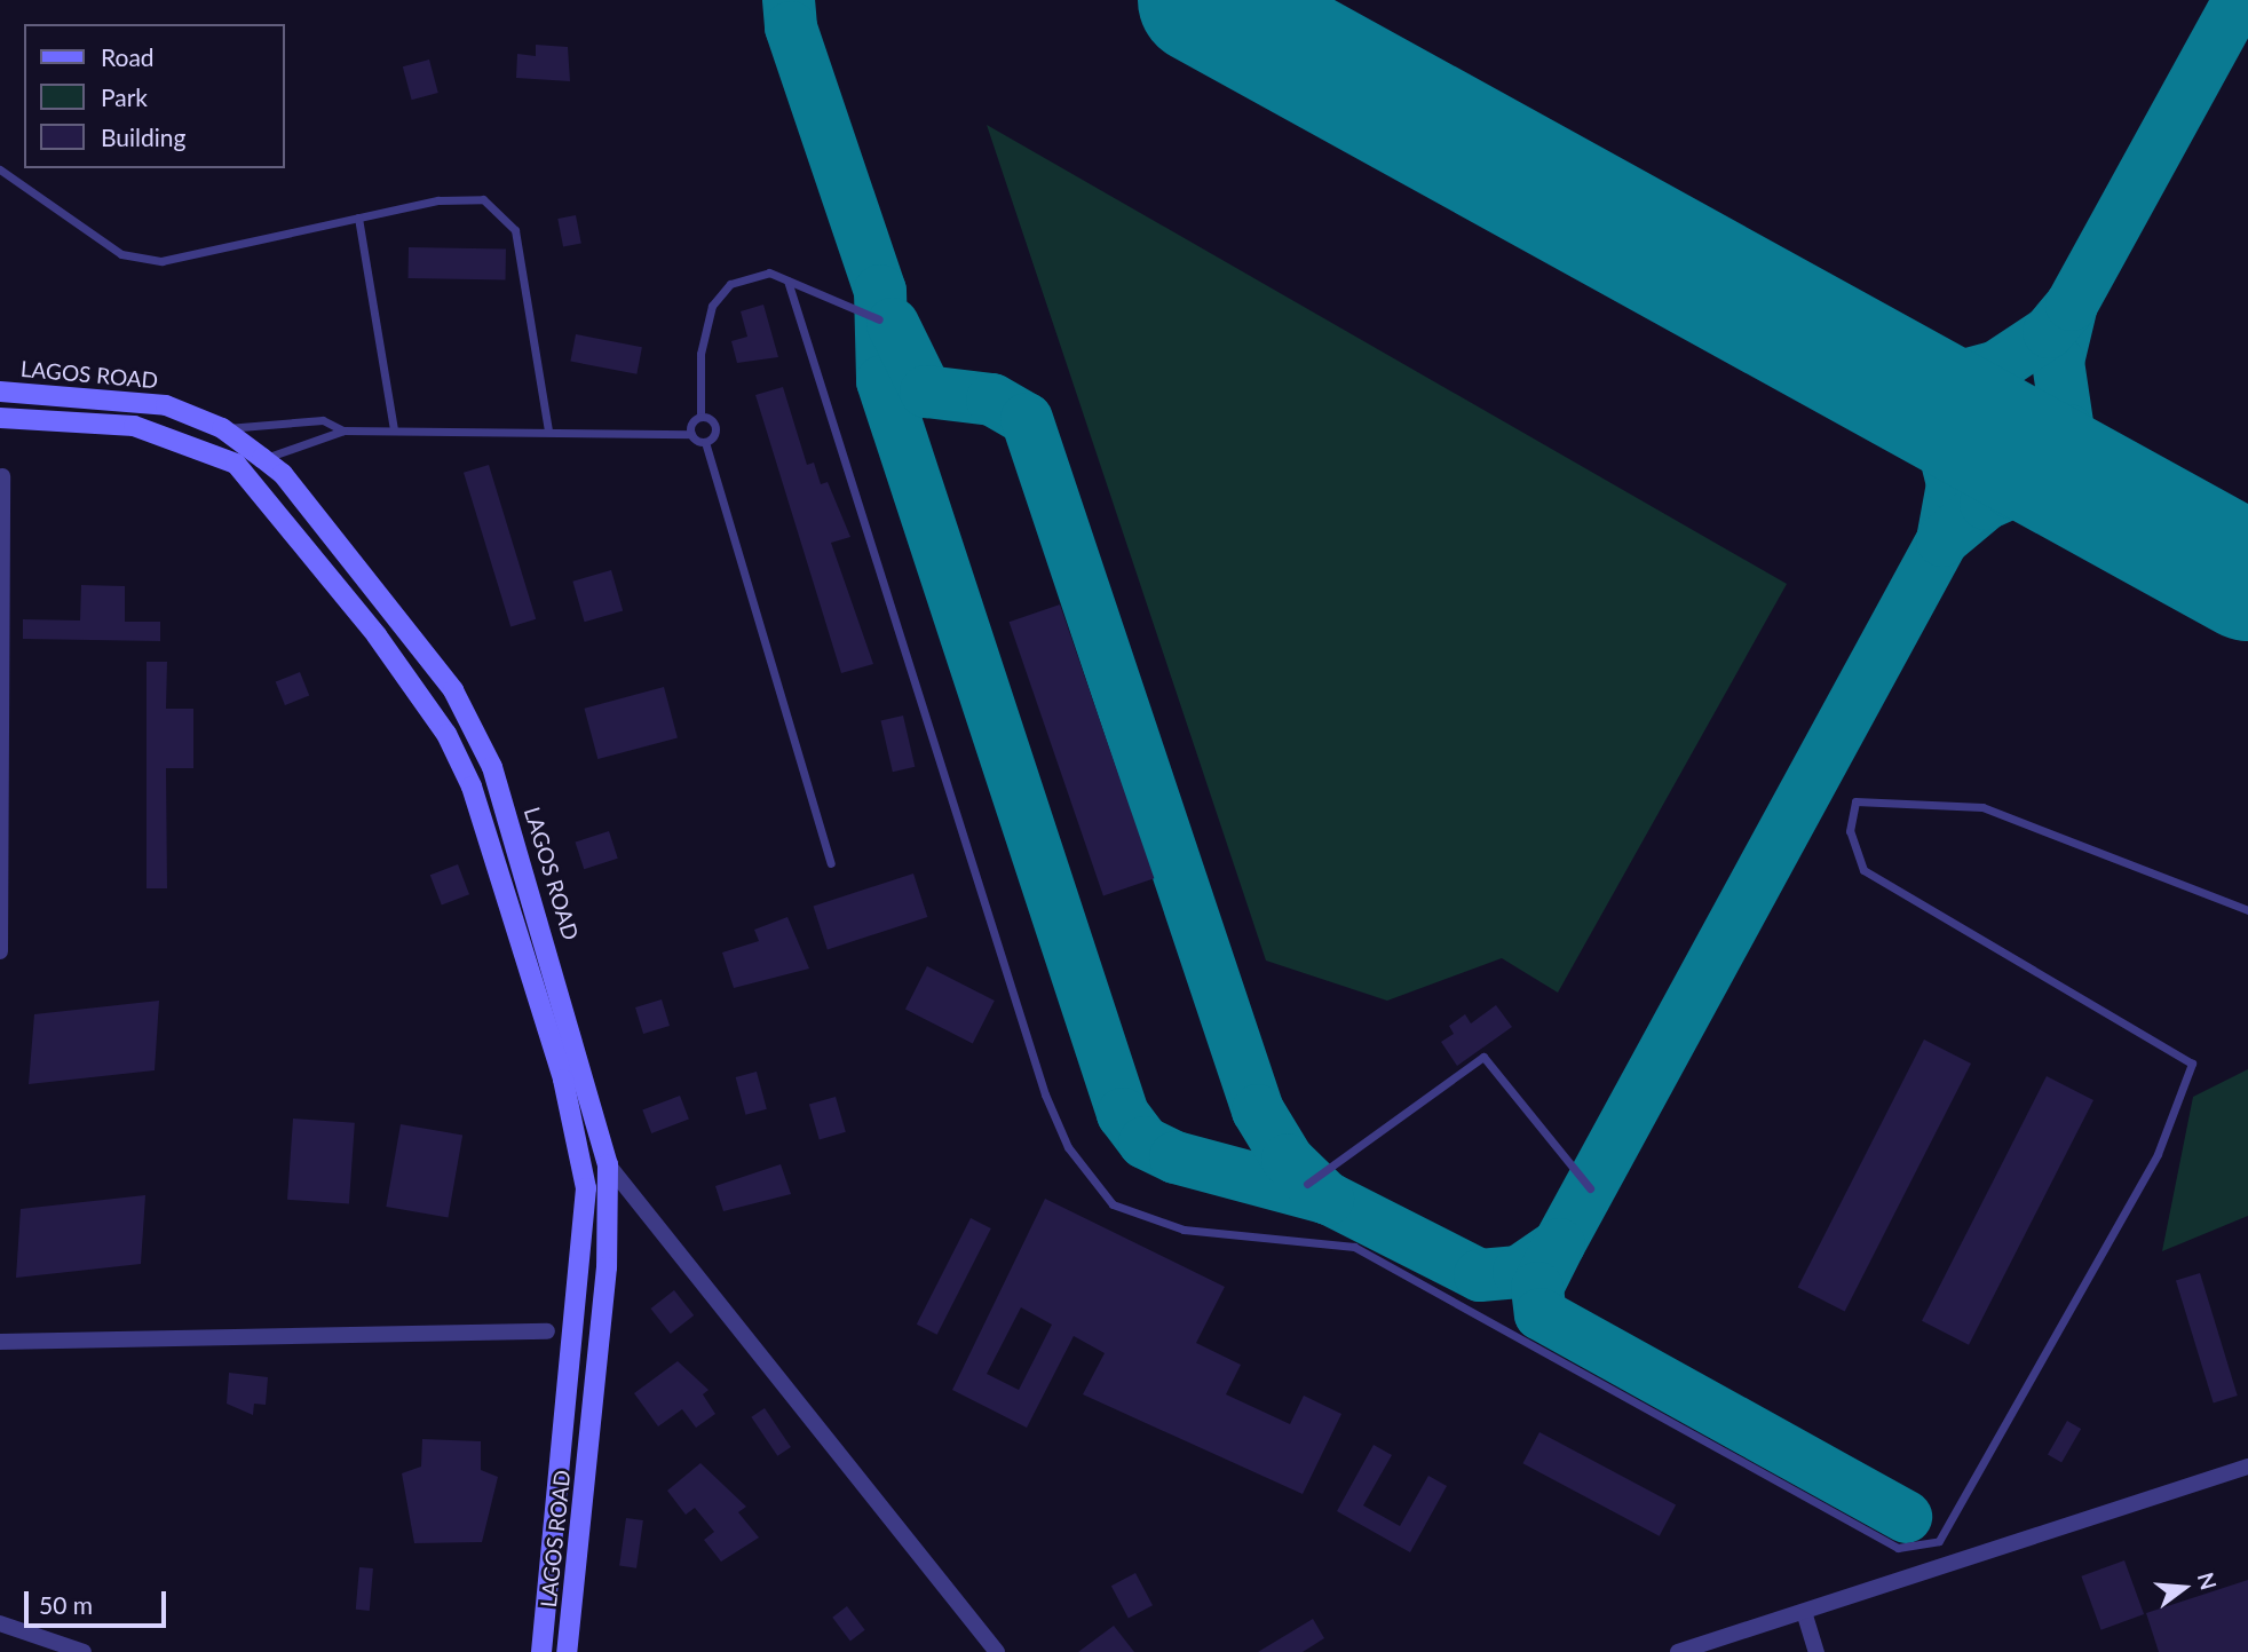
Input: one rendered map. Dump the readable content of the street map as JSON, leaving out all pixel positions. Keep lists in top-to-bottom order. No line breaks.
{"streets":{"main road":["LAGOS ROAD"]},"legend":["Road","Park","Building"],"scale_bar":"50 m","north":"right"}
